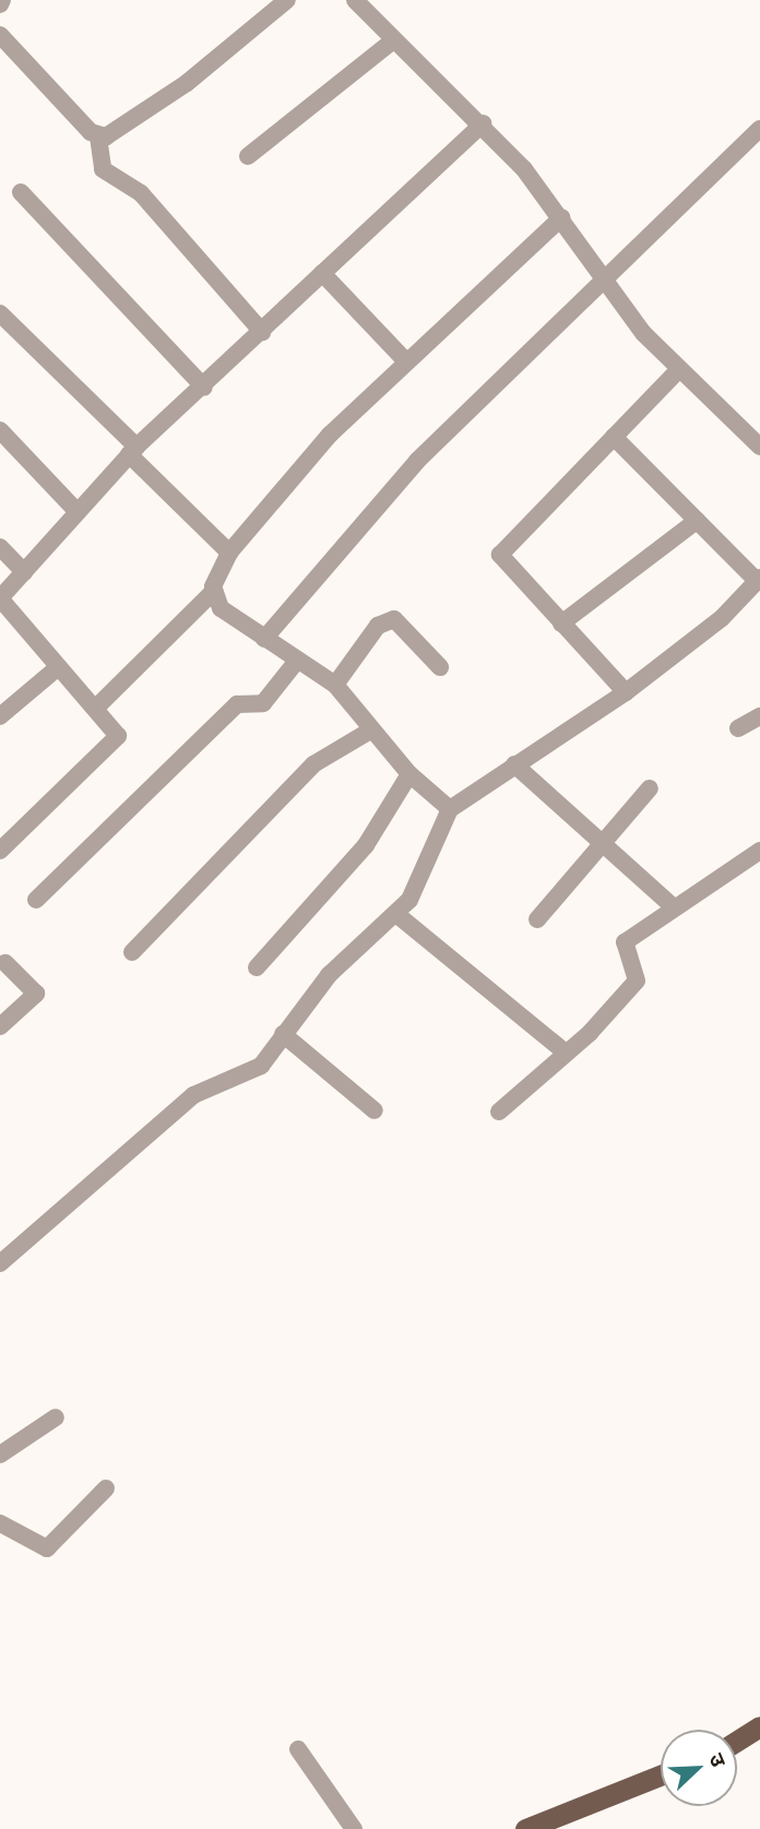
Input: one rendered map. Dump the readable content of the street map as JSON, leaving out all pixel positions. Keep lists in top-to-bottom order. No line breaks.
{"north":"top right"}
